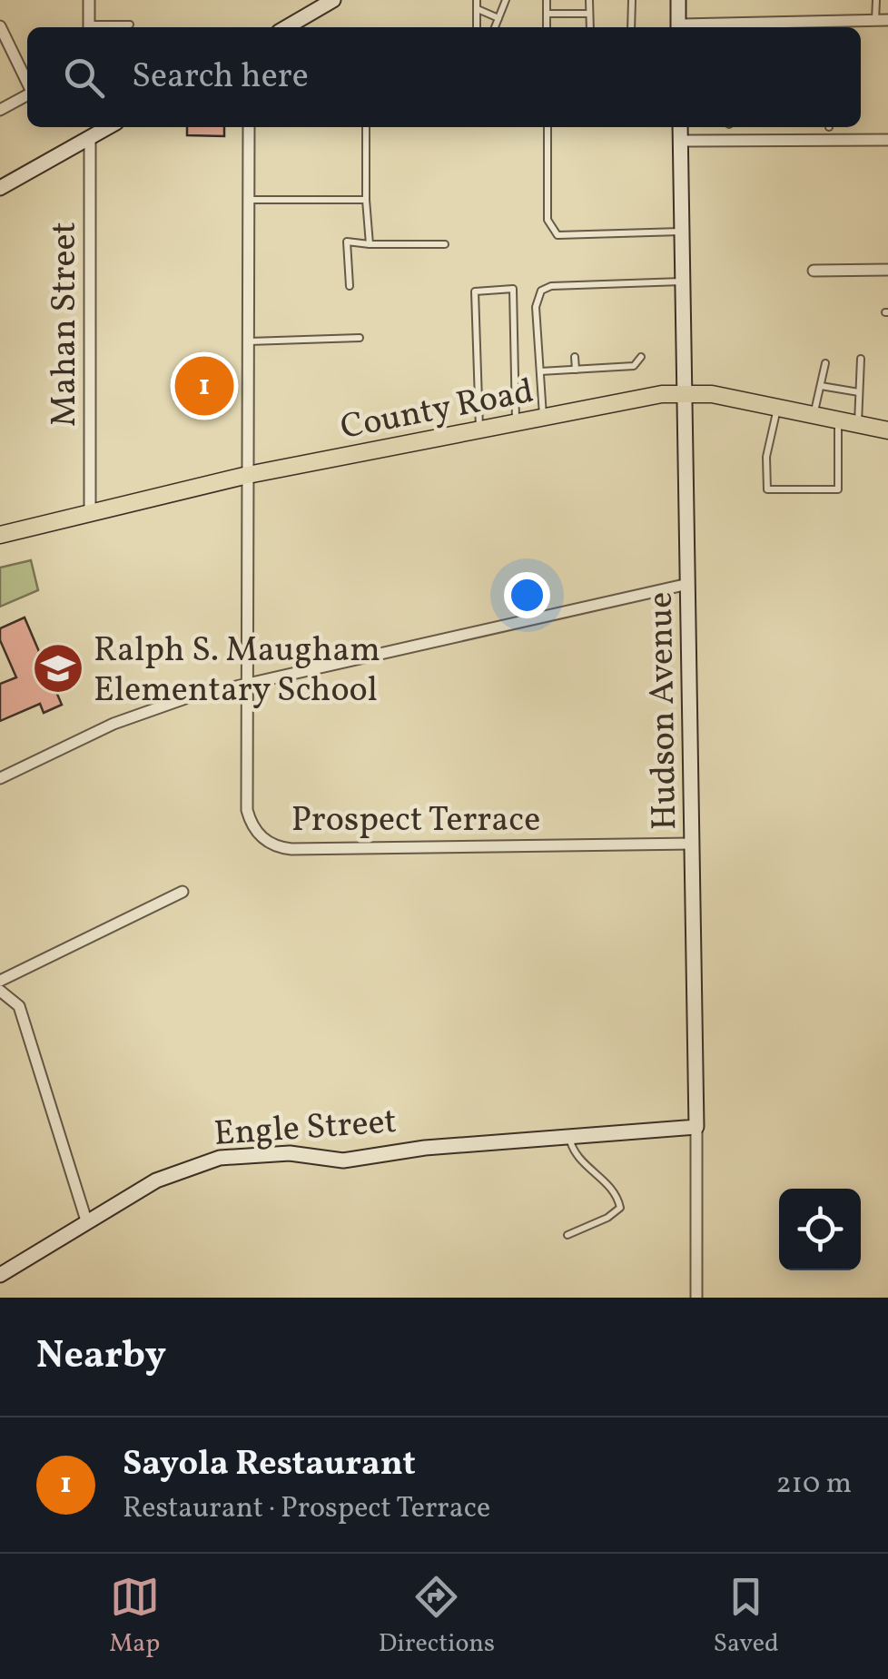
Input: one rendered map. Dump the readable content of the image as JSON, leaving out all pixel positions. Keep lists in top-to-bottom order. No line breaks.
{"streets":{"main road":["County Road"],"street":["Mahan Street","Hudson Avenue","Prospect Terrace","Engle Street"]},"crossings":[["Mahan Street","County Road"],["County Road","Hudson Avenue"],["County Road","Prospect Terrace"],["Hudson Avenue","Prospect Terrace"],["Hudson Avenue","Engle Street"]],"places":{"school or university":["Ralph S. Maugham Elementary School"]},"page":{"search":"Search here","pins":"1","heading":"Nearby","list":[{"mark":"1","name":"Sayola Restaurant","note":"Restaurant · Prospect Terrace","value":"210 m"}],"nav":["Map","Directions","Saved"]}}
